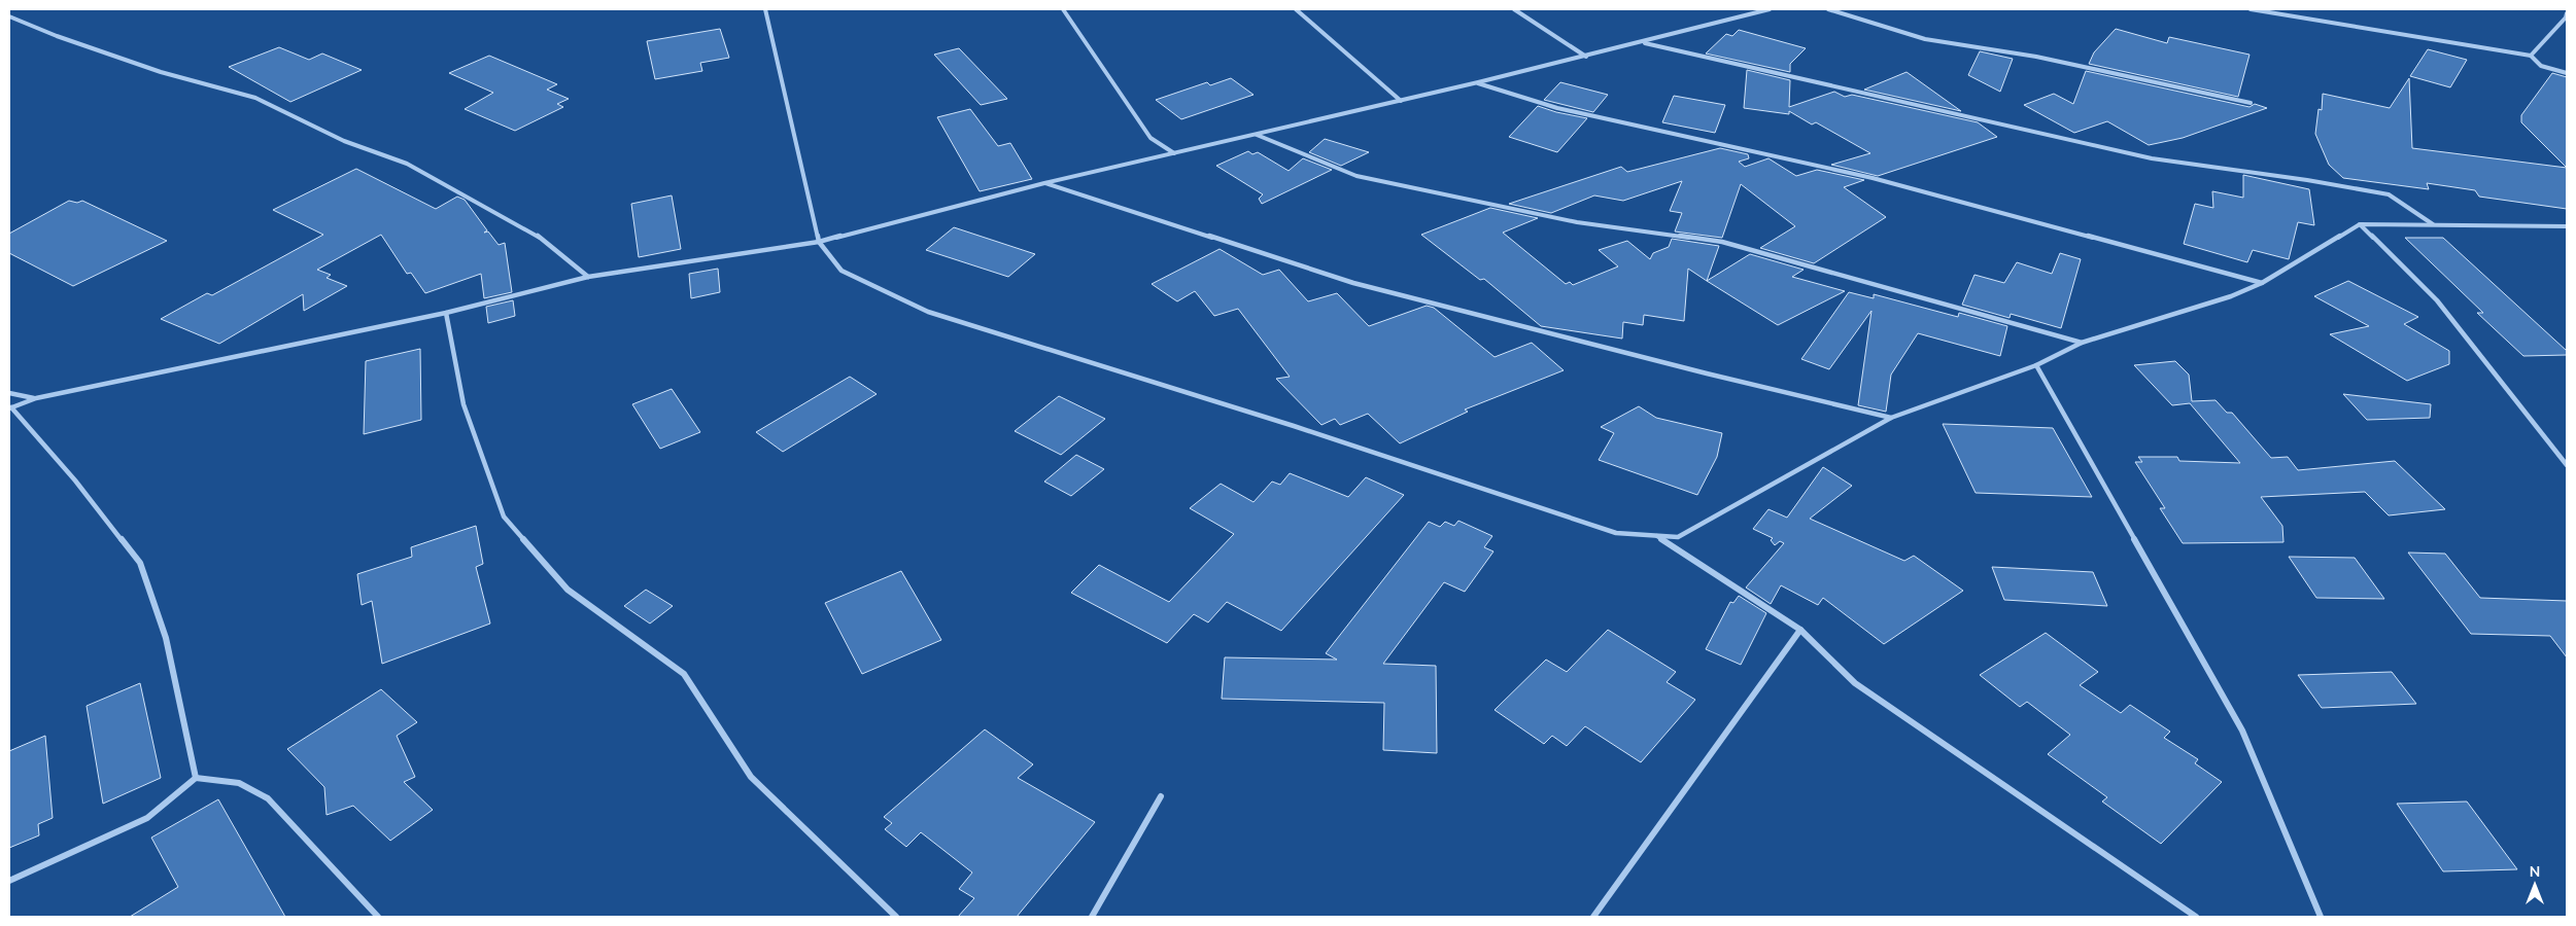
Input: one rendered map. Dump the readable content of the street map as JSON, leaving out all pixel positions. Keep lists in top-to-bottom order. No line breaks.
{"north":"top"}
